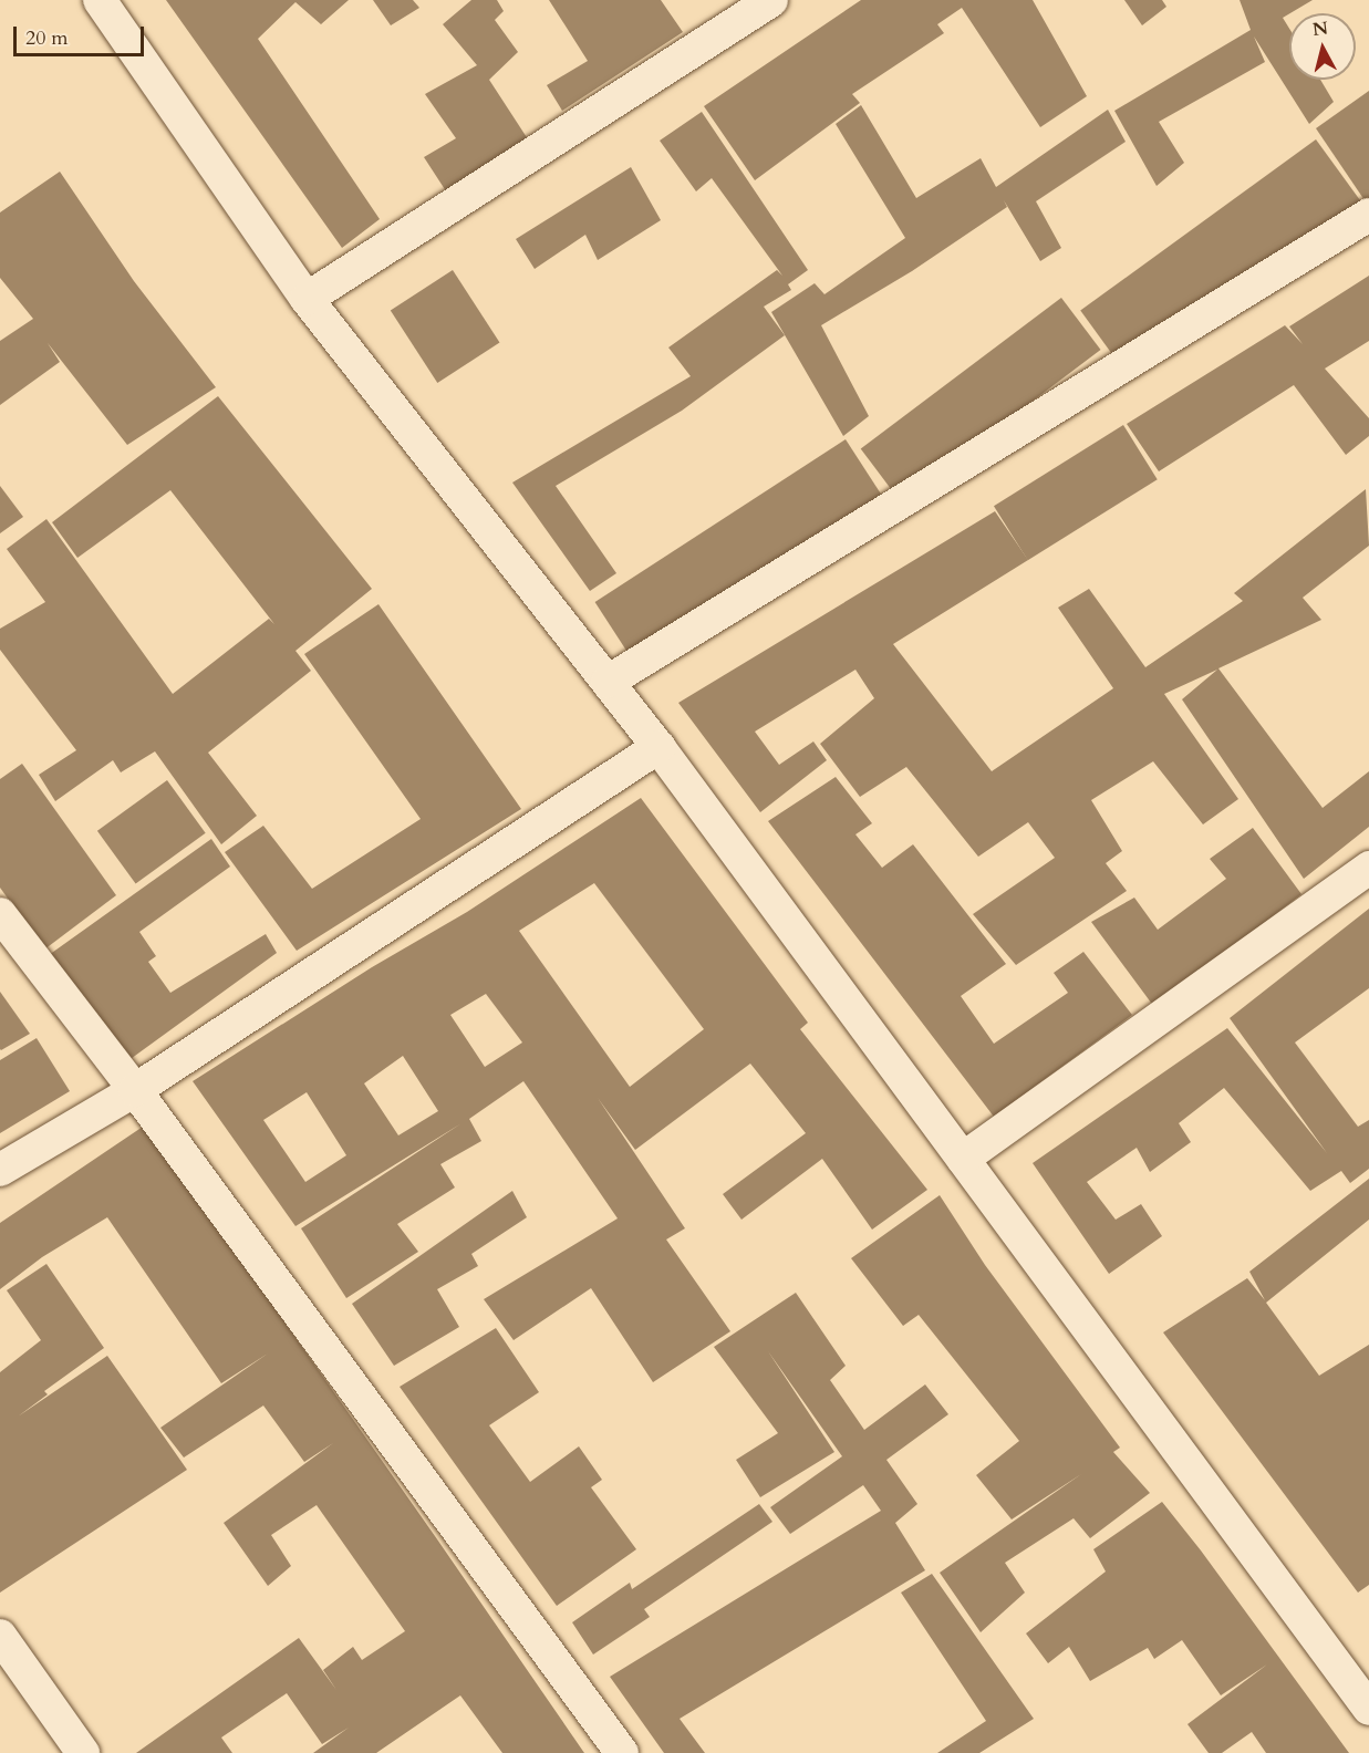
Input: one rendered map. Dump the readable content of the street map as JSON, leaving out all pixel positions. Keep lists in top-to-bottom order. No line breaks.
{"scale_bar":"20 m","north":"top"}
